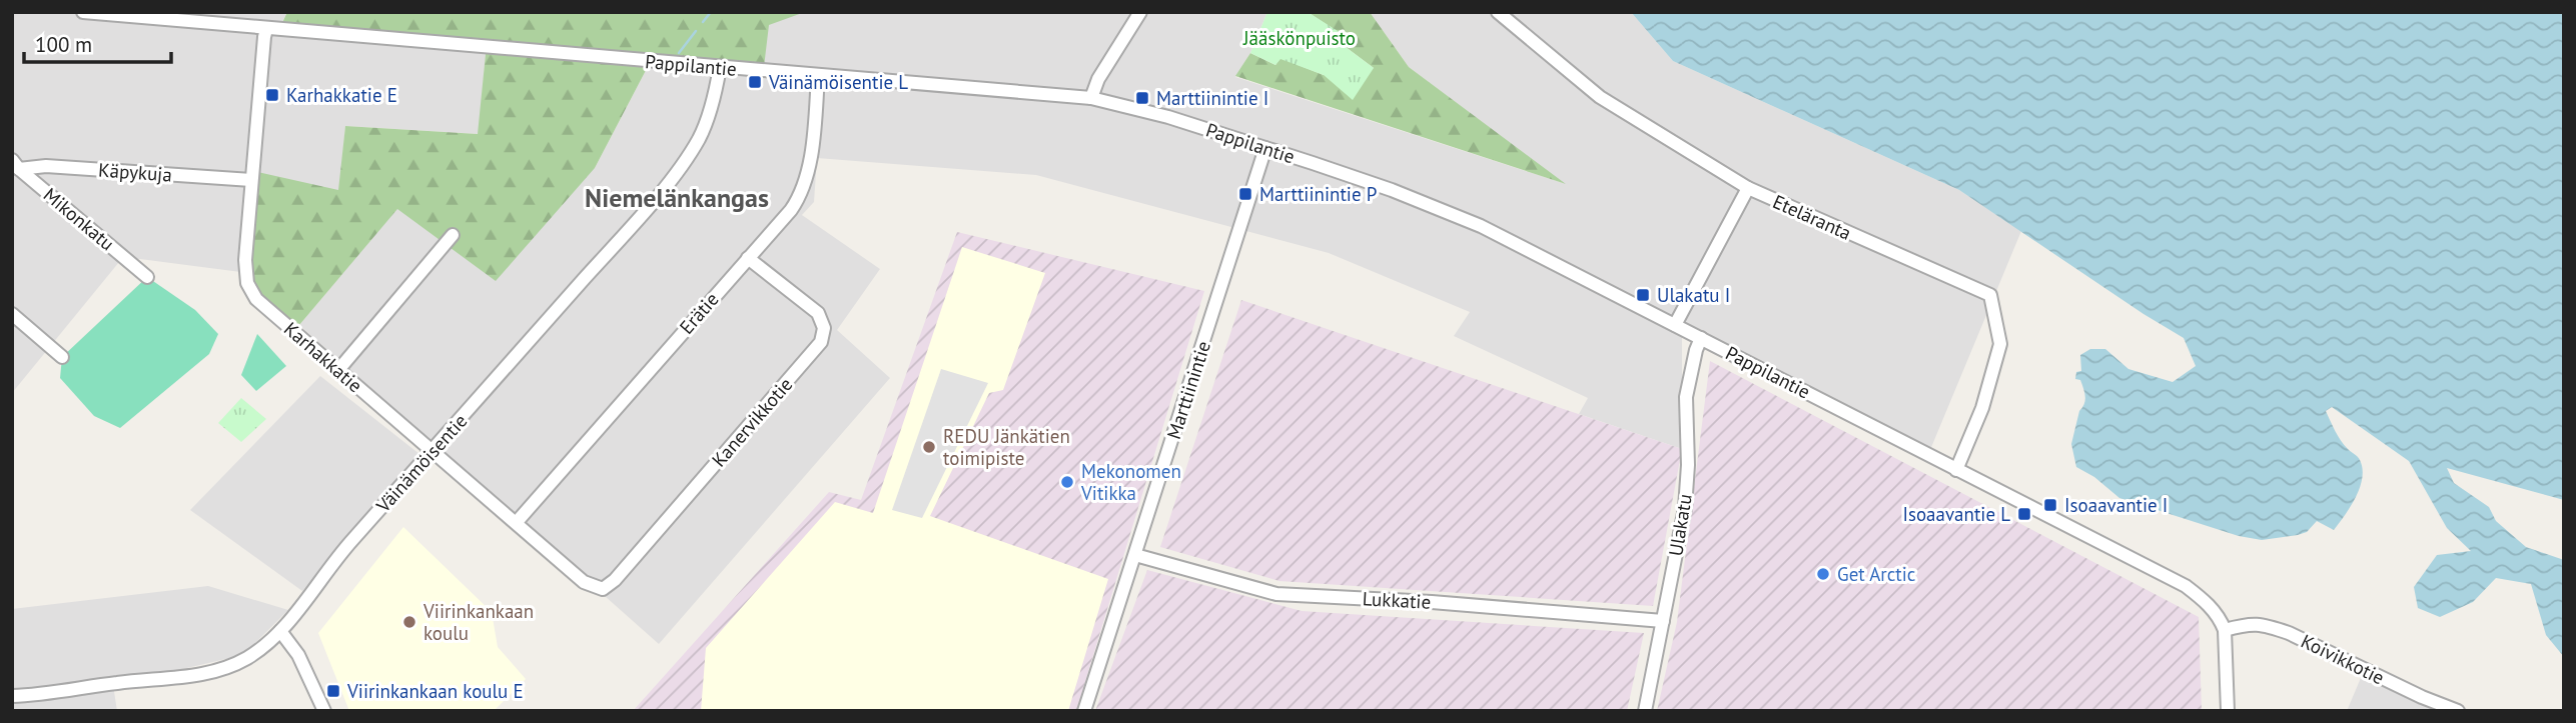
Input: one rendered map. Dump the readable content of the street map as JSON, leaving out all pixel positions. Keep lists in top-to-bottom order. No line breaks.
{"streets":{"street":["Pappilantie","Käpykuja","Eteläranta","Mikonkatu","Erätie","Karhakkatie","Marttiinintie","Kanervikkotie","Väinämöisentie","Ulakatu","Lukkatie","Koivikkotie"]},"crossings":[["Pappilantie","Eteläranta"],["Pappilantie","Erätie"],["Pappilantie","Karhakkatie"],["Pappilantie","Marttiinintie"],["Pappilantie","Väinämöisentie"],["Pappilantie","Ulakatu"],["Pappilantie","Koivikkotie"],["Käpykuja","Mikonkatu"],["Käpykuja","Karhakkatie"],["Erätie","Karhakkatie"],["Erätie","Kanervikkotie"],["Karhakkatie","Kanervikkotie"],["Karhakkatie","Väinämöisentie"],["Marttiinintie","Lukkatie"],["Ulakatu","Lukkatie"]],"districts":["Niemelänkangas"],"parks":["Jääskönpuisto"],"places":{"transit":["Väinämöisentie L","Karhakkatie E","Marttiinintie I","Marttiinintie P","Ulakatu I","Isoaavantie I","Isoaavantie L","Viirinkankaan koulu E"],"other":["REDU Jänkätien toimipiste","Mekonomen Vitikka","Get Arctic","Viirinkankaan koulu"]},"scale_bar":"100 m"}
